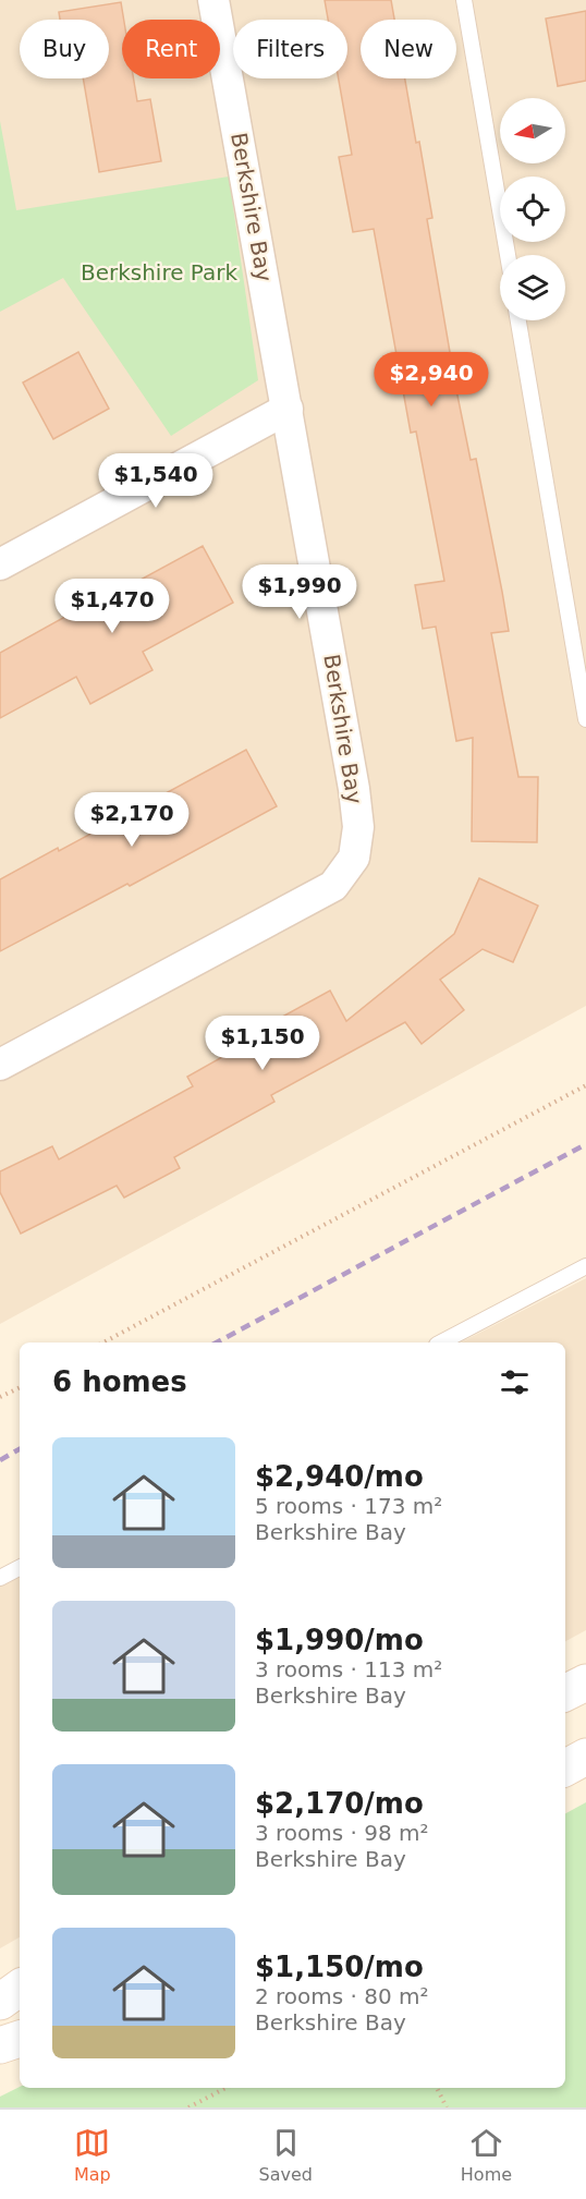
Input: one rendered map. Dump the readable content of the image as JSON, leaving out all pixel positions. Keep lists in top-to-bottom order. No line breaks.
{"streets":{"street":["Berkshire Bay"]},"parks":["Berkshire Park"],"north":"left","page":{"chip":["Buy","Rent","Filters","New"],"price":["$2,940","$1,540","$1,990","$1,470","$2,170","$1,150"],"heading":"6 homes","list":[{"name":"$2,940/mo","note":"5 rooms · 173 m² · Berkshire Bay"},{"name":"$1,990/mo","note":"3 rooms · 113 m² · Berkshire Bay"},{"name":"$2,170/mo","note":"3 rooms · 98 m² · Berkshire Bay"},{"name":"$1,150/mo","note":"2 rooms · 80 m² · Berkshire Bay"}],"tabs":["Map","Saved","Home"]}}
